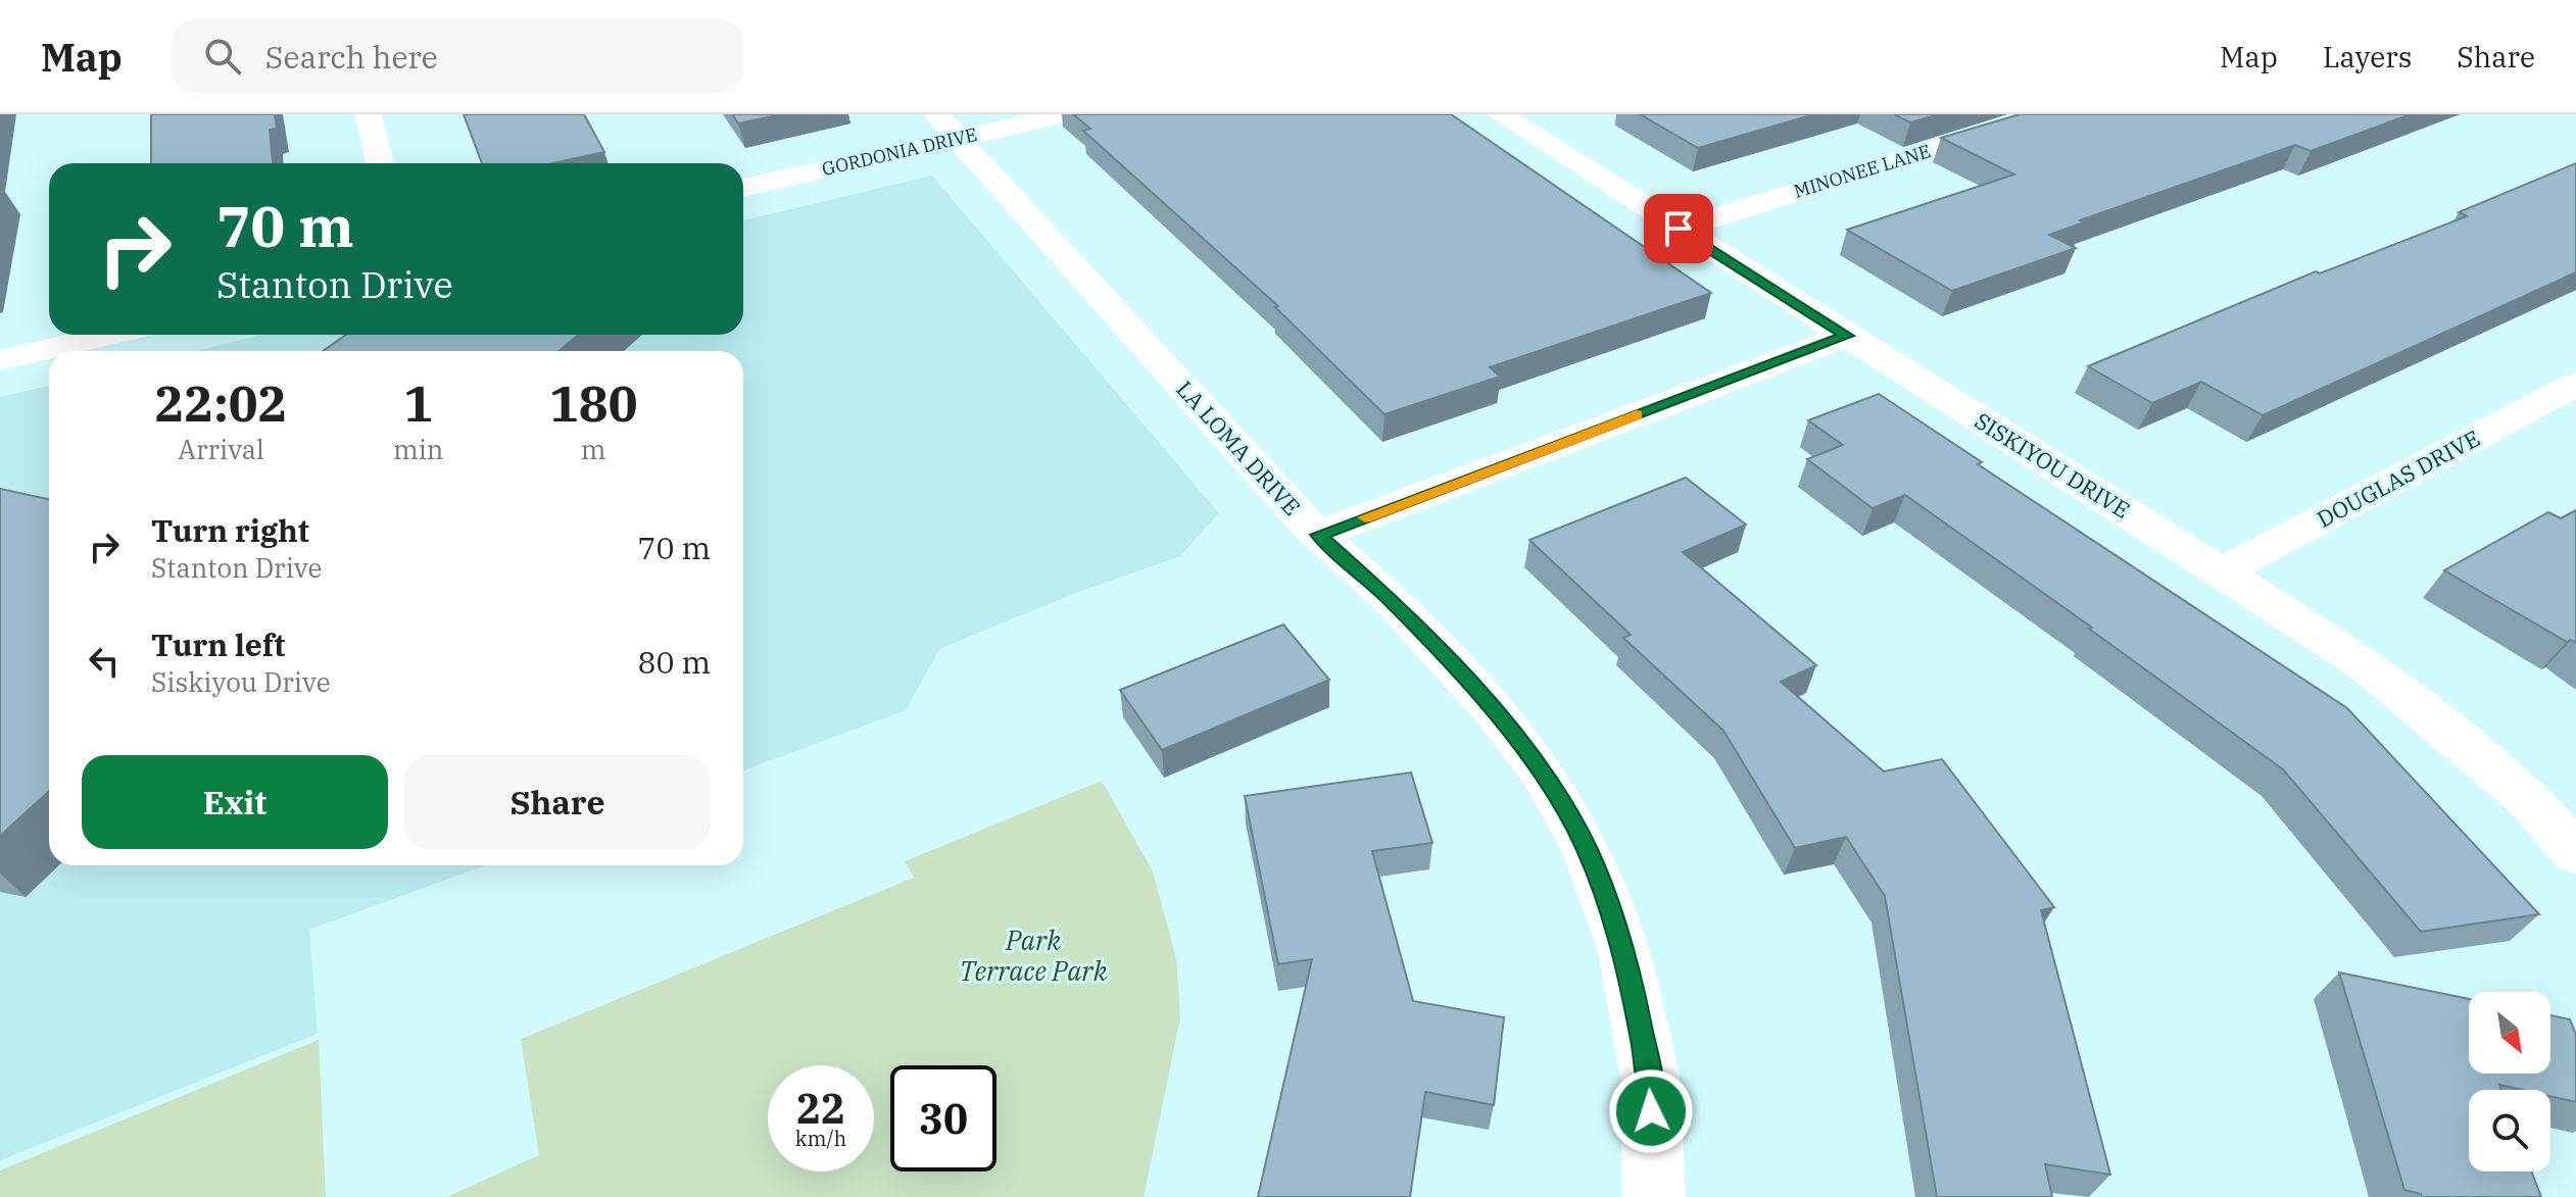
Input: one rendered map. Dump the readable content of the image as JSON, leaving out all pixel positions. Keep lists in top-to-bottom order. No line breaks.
{"streets":{"street":["GORDONIA DRIVE","MINONEE LANE","LA LOMA DRIVE","SISKIYOU DRIVE","DOUGLAS DRIVE"]},"crossings":[["GORDONIA DRIVE","LA LOMA DRIVE"],["MINONEE LANE","SISKIYOU DRIVE"],["SISKIYOU DRIVE","DOUGLAS DRIVE"]],"parks":["Park Terrace Park"],"north":"bottom right","page":{"header":"Map","search":"Search here","nav":["Map","Layers","Share"],"turn":["70 m","Stanton Drive"],"eta":["22:02","Arrival","1","min","180","m"],"list":[{"name":"Turn right","note":"Stanton Drive","value":"70 m"},{"name":"Turn left","note":"Siskiyou Drive","value":"80 m"}],"buttons":["Exit","Share"],"speed":"22 km/h","limit":"30"}}
